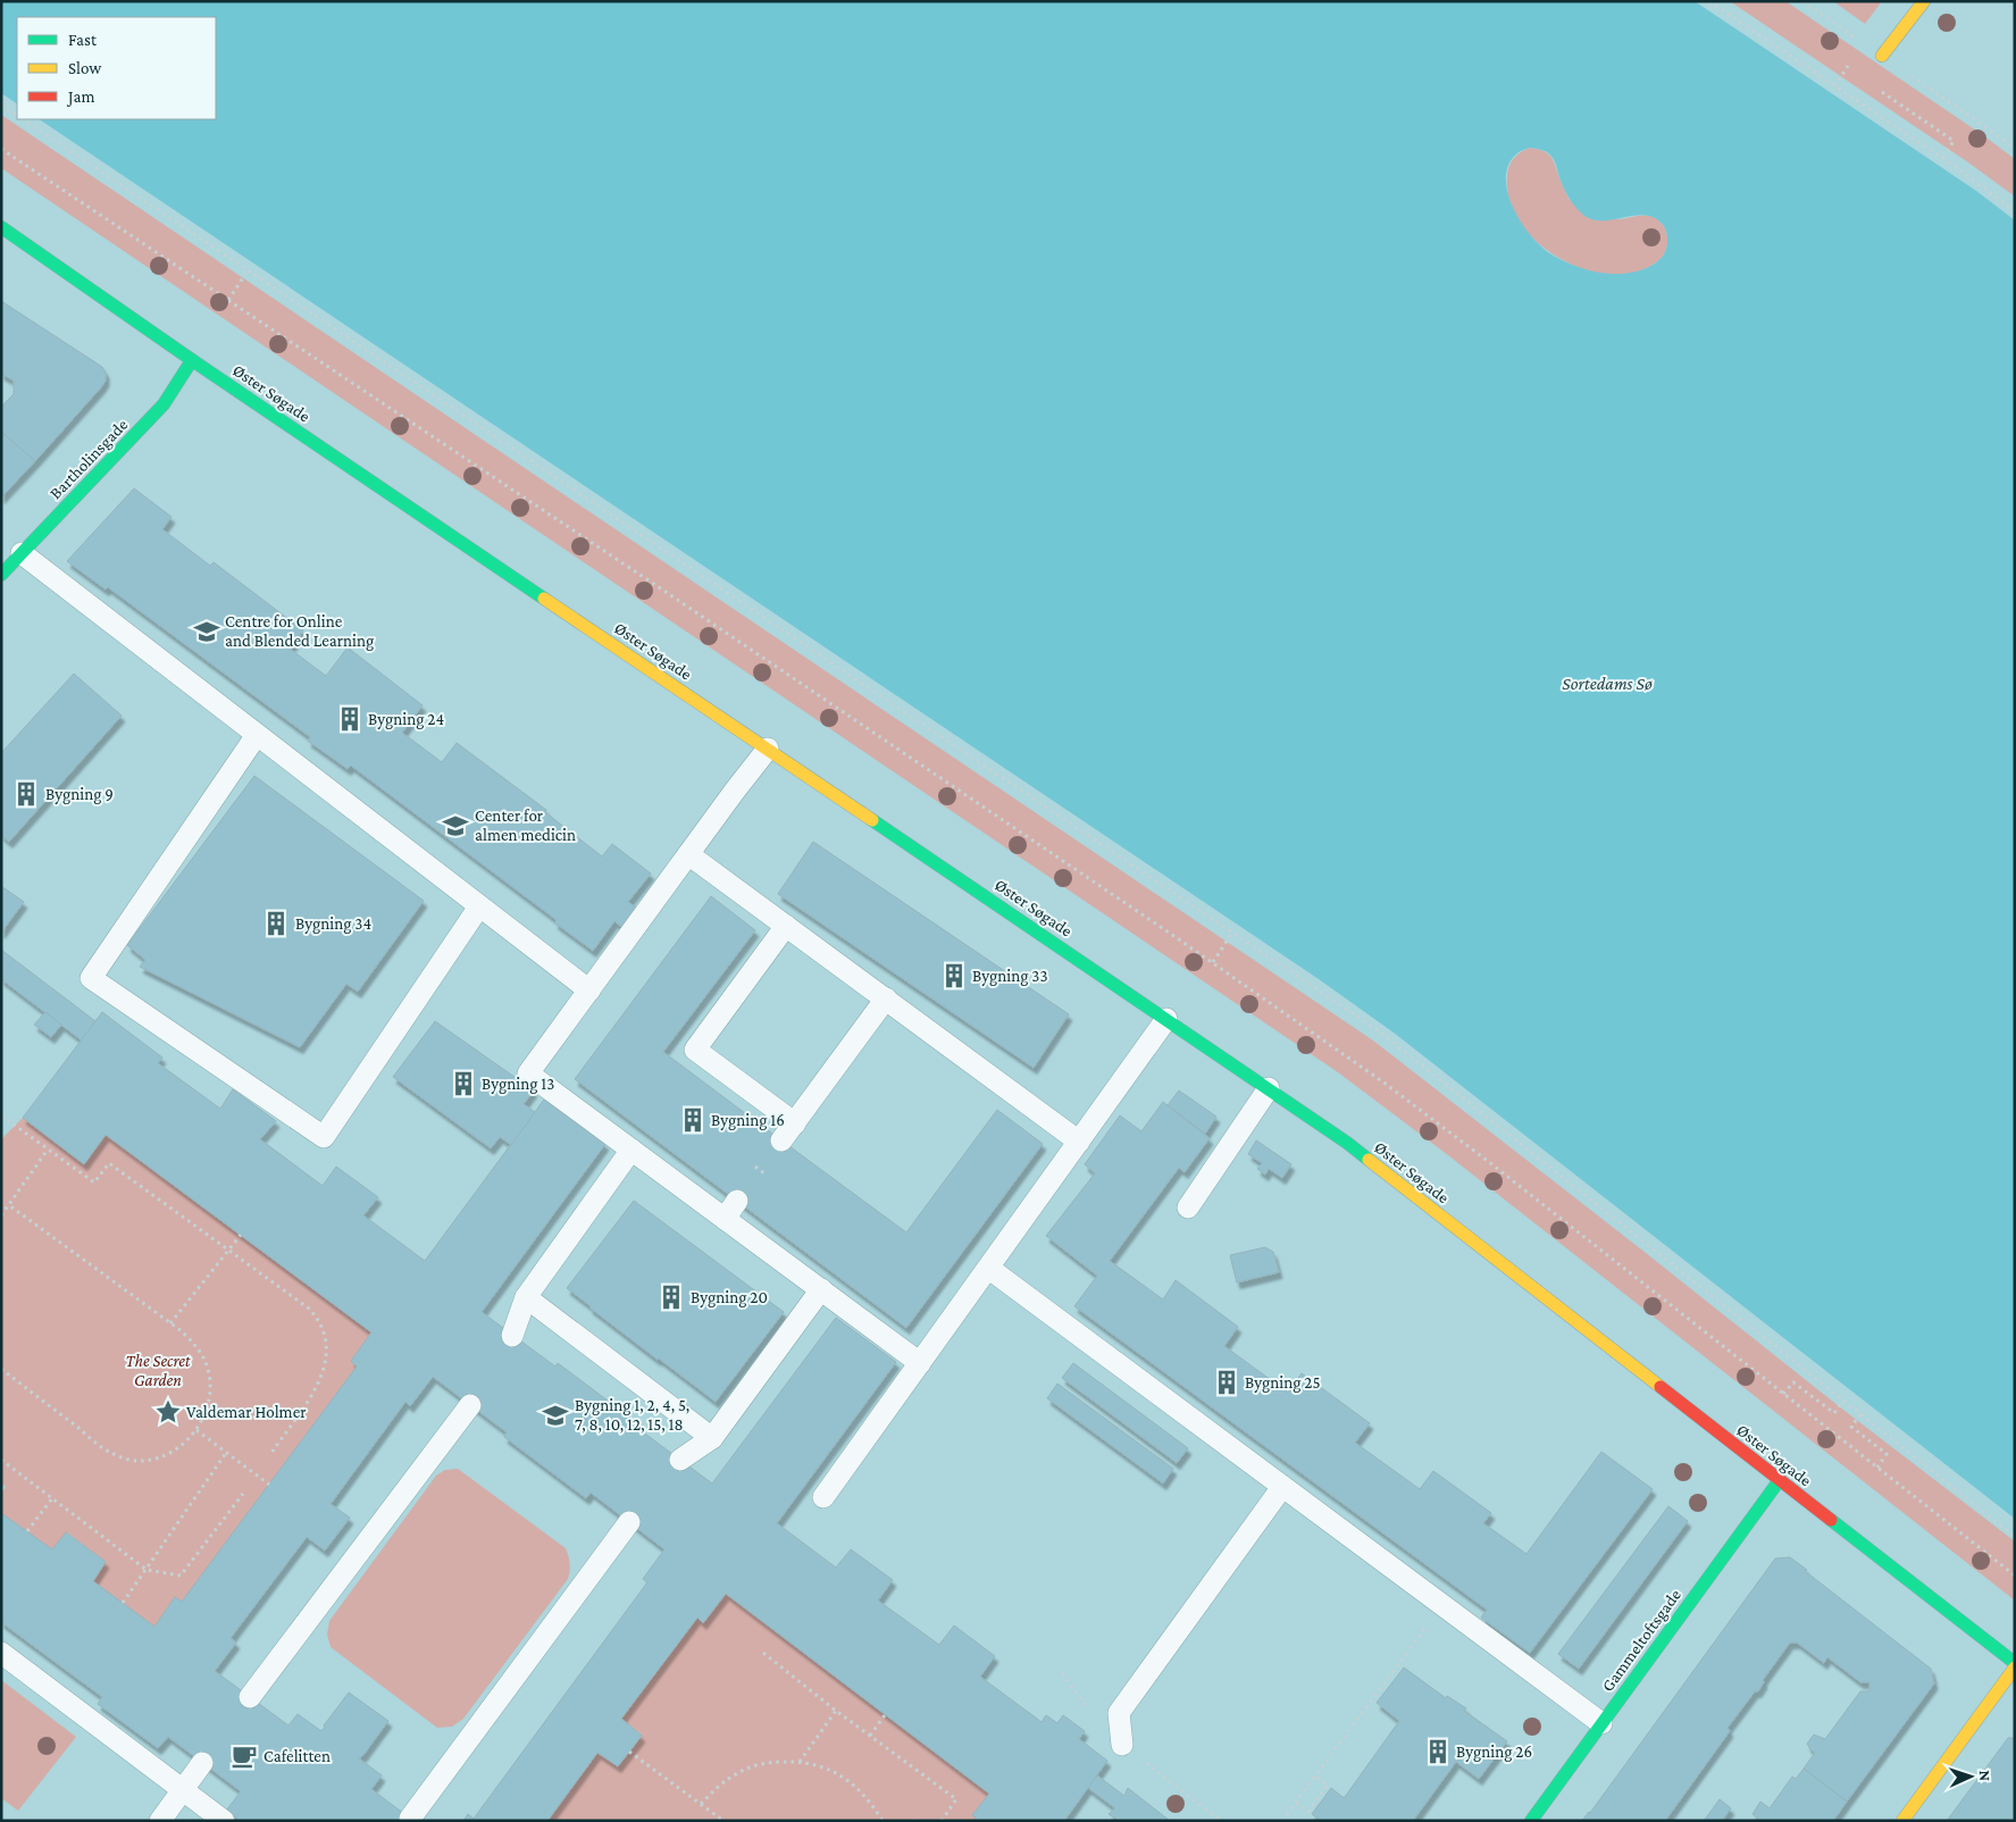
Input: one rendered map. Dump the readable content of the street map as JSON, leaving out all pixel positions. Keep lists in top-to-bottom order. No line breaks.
{"streets":{"street":["Øster Søgade","Bartholinsgade","Gammeltoftsgade"]},"crossings":[["Øster Søgade","Bartholinsgade"],["Øster Søgade","Gammeltoftsgade"]],"water":["Sortedams Sø"],"parks":["The Secret Garden"],"places":{"school or university":["Centre for Online and Blended Learning","Center for almen medicin","Bygning 1, 2, 4, 5, 7, 8, 10, 12, 15, 18"],"building":["Bygning 24","Bygning 9","Bygning 34","Bygning 33","Bygning 13","Bygning 16","Bygning 20","Bygning 25","Bygning 26"],"place":["Valdemar Holmer"],"cafe":["Cafelitten"]},"legend":["Fast","Slow","Jam"],"north":"right"}
